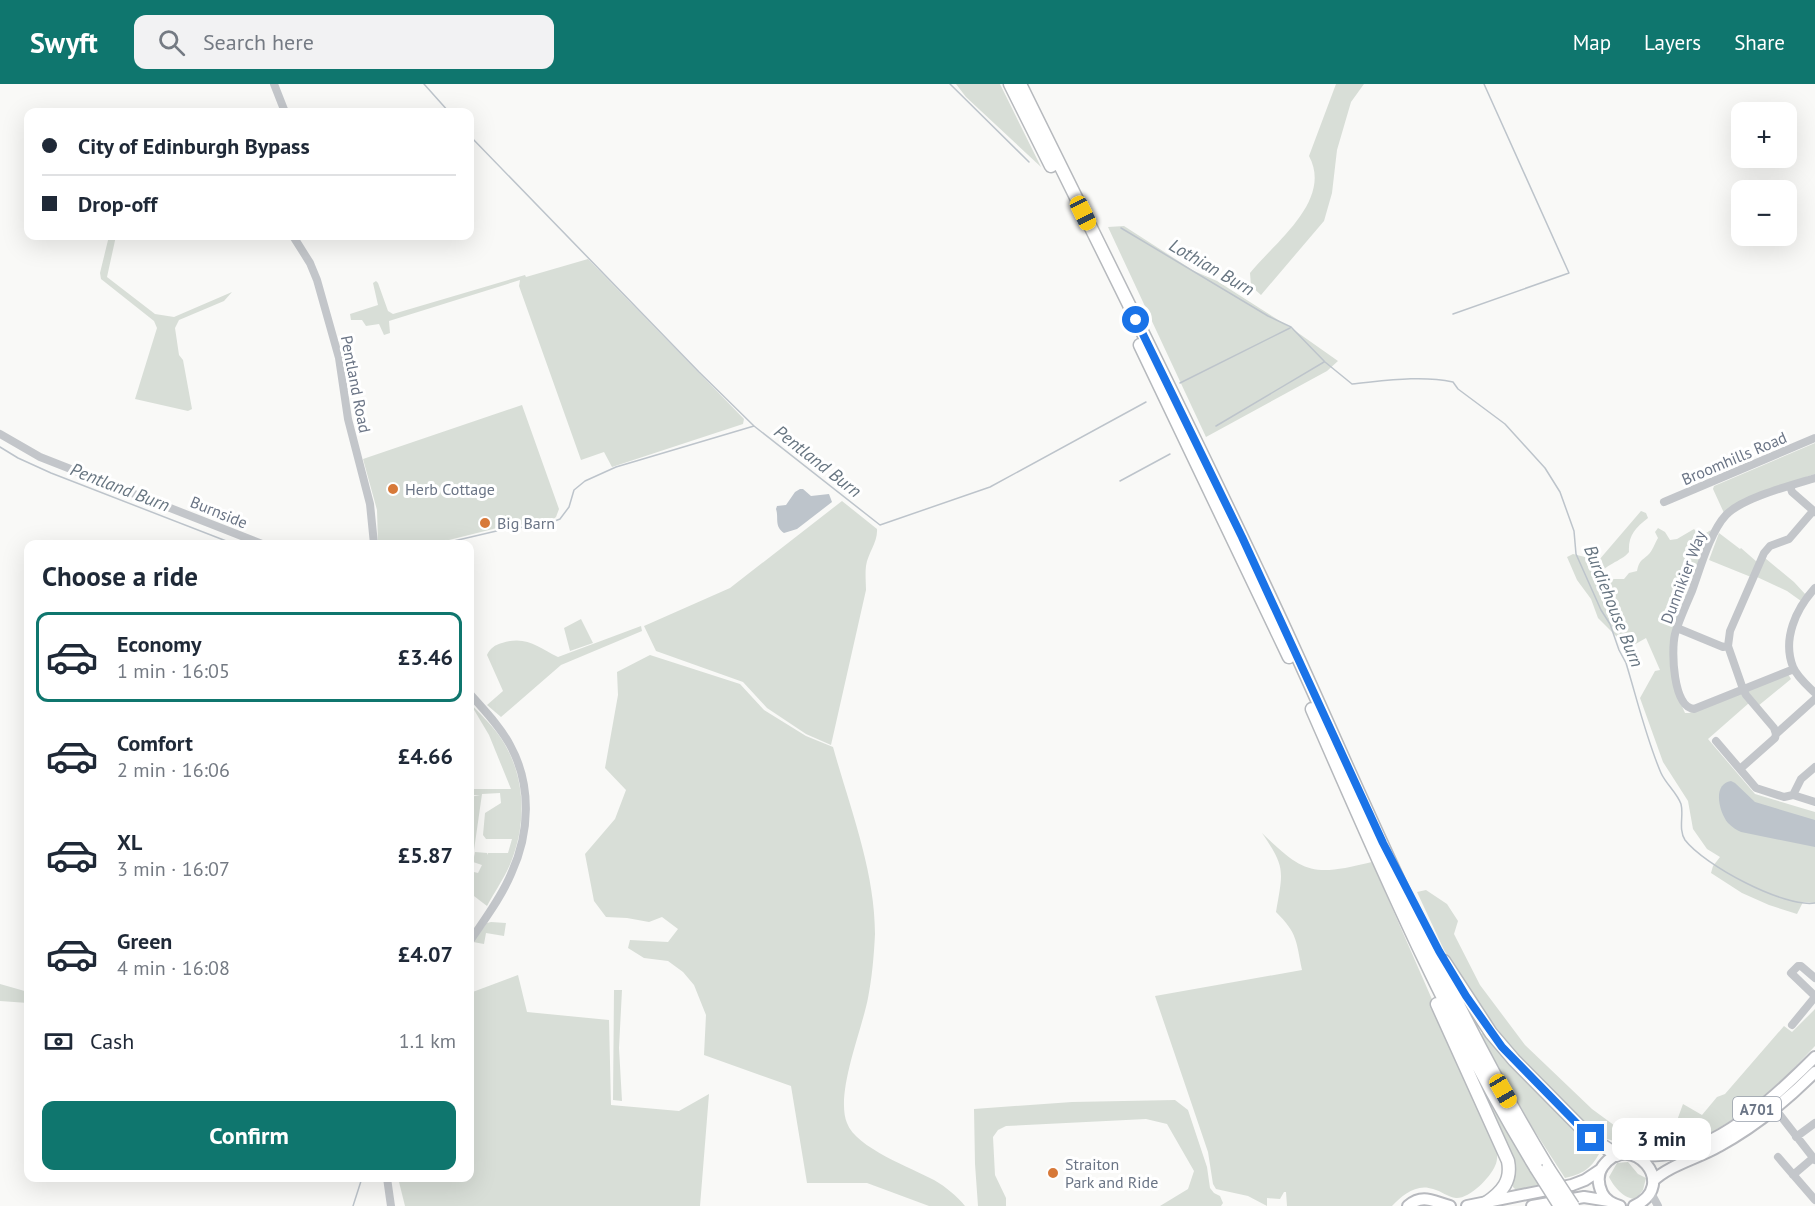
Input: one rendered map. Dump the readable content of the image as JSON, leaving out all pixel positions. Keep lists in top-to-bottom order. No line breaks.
{"streets":{"main road":["A701"],"street":["Pentland Road","Broomhills Road","Burnside","Dunnikier Way"]},"water":["Lothian Burn","Pentland Burn","Burdiehouse Burn"],"places":["Herb Cottage","Big Barn","Straiton Park and Ride"],"page":{"header":"Swyft","search":"Search here","nav":["Map","Layers","Share"],"map_buttons":["+","−"],"banner":["City of Edinburgh Bypass","Drop-off"],"heading":"Choose a ride","list":[{"name":"Economy","note":"1 min · 16:05","value":"£3.46"},{"name":"Comfort","note":"2 min · 16:06","value":"£4.66"},{"name":"XL","note":"3 min · 16:07","value":"£5.87"},{"name":"Green","note":"4 min · 16:08","value":"£4.07"}],"pay":["Cash","1.1 km"],"buttons":"Confirm","bubble":"3 min"}}
